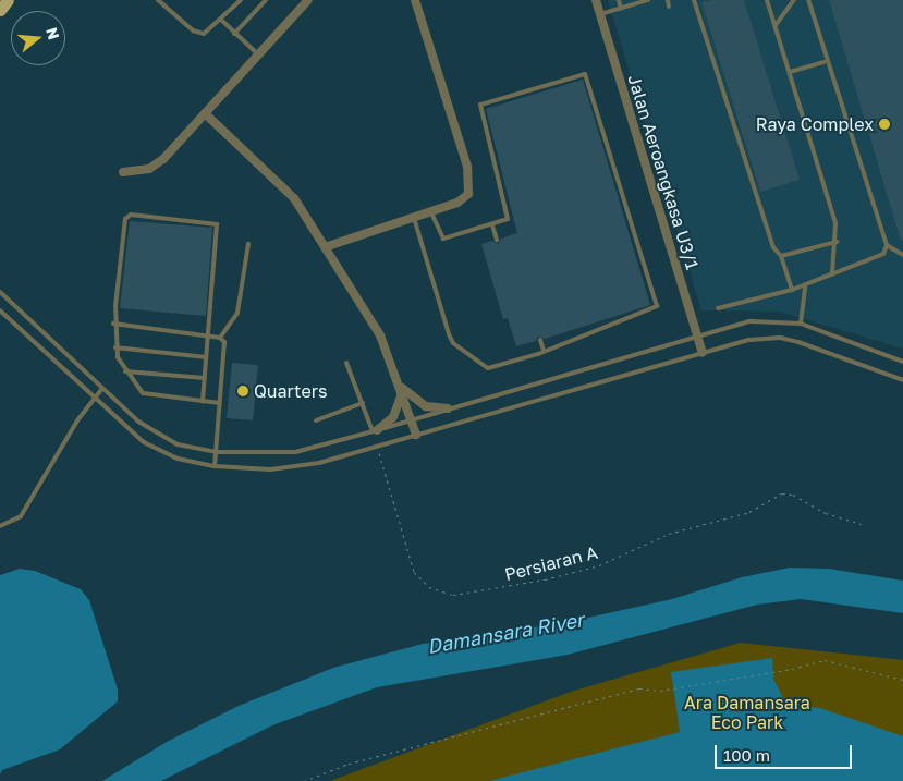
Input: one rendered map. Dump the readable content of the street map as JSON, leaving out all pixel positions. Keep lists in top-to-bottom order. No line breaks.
{"streets":{"street":["Jalan Aeroangkasa U3/1"],"path":["Persiaran A"]},"water":["Damansara River"],"parks":["Ara Damansara Eco Park"],"places":["Raya Complex","Quarters"],"scale_bar":"100 m","north":"right"}
